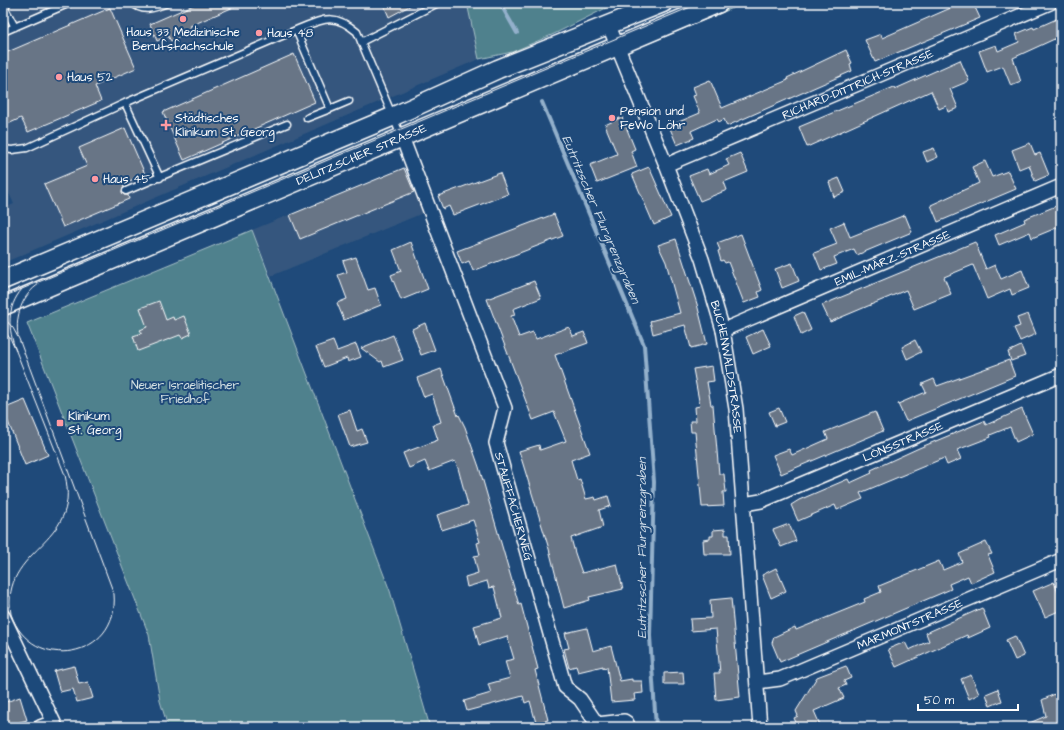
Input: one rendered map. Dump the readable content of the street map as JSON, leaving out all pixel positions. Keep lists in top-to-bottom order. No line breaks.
{"streets":{"main road":["DELITZSCHER STRASSE"],"street":["RICHARD-DITTRICH-STRASSE","EMIL-MÄRZ-STRASSE","BUCHENWALDSTRASSE","LÖNSSTRASSE","STAUFFACHERWEG","MARMONTSTRASSE"]},"crossings":[["RICHARD-DITTRICH-STRASSE","BUCHENWALDSTRASSE"],["DELITZSCHER STRASSE","BUCHENWALDSTRASSE"],["DELITZSCHER STRASSE","STAUFFACHERWEG"],["EMIL-MÄRZ-STRASSE","BUCHENWALDSTRASSE"],["BUCHENWALDSTRASSE","LÖNSSTRASSE"],["BUCHENWALDSTRASSE","MARMONTSTRASSE"]],"water":["Eutritzscher Flurgrenzgraben"],"parks":["Neuer Israelitischer Friedhof"],"places":{"other":["Haus 33 Medizinische Berufsfachschule","Haus 48","Haus 52","Pension und FeWo Löhr","Haus 45"],"health":["Städtisches Klinikum St. Georg"],"transit":["Klinikum St. Georg"]},"scale_bar":"50 m"}
